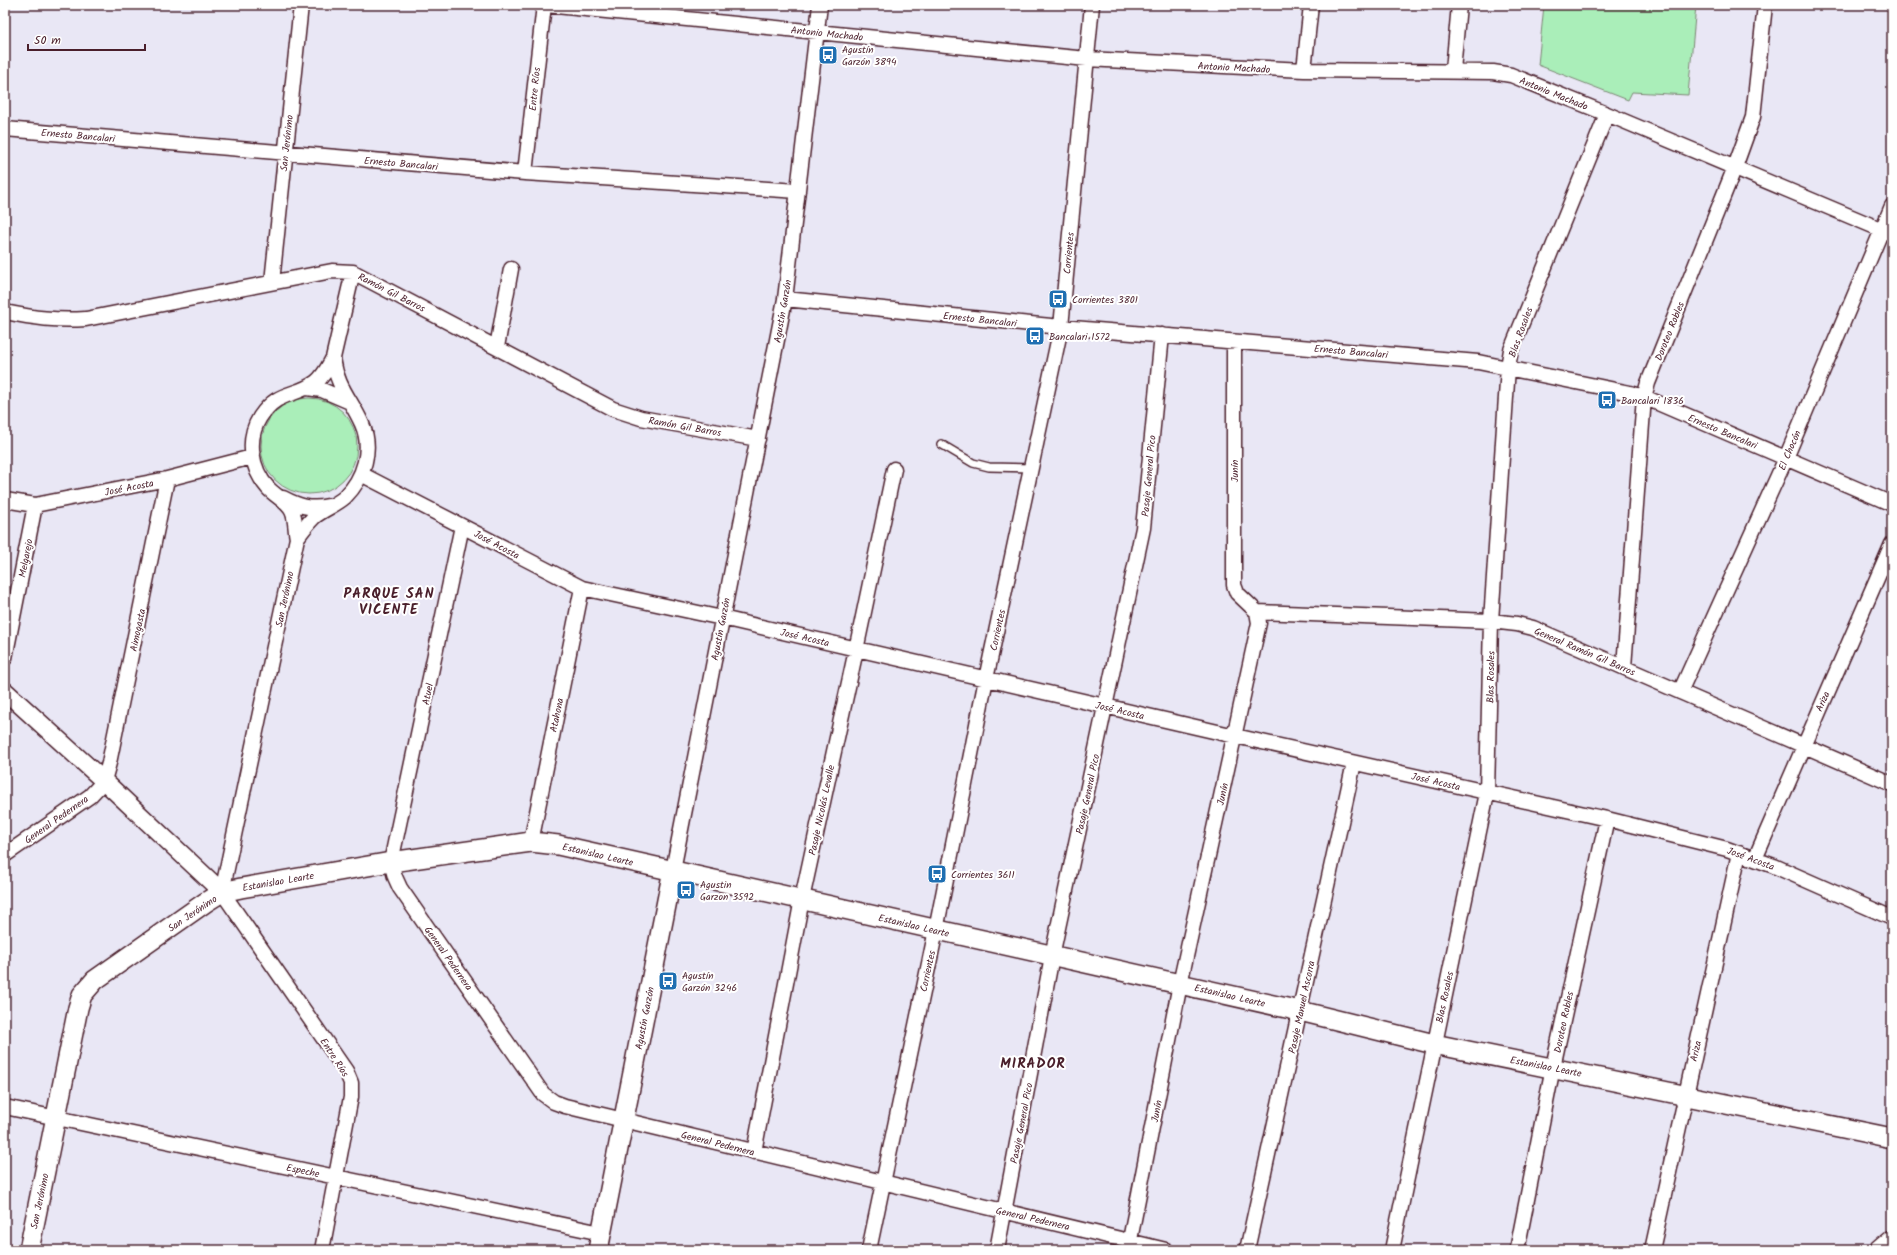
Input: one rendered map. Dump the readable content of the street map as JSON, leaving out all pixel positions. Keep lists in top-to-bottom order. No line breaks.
{"streets":{"main road":["San Jerónimo","Agustín Garzón","Estanislao Learte"],"street":["Antonio Machado","Entre Ríos","Ernesto Bancalari","Corrientes","Ramón Gil Barros","Doroteo Robles","Blas Rosales","El Chocón","Junín","Pasaje General Pico","José Acosta","Melgarejo","Aimogasta","General Ramón Gil Barros","Atuel","Ariza","Atahona","Pasaje Nicolás Levalle","General Pedernera","Pasaje Manuel Ascorra","Espeche"]},"crossings":[["Antonio Machado","Entre Ríos"],["Antonio Machado","Corrientes"],["Antonio Machado","Agustín Garzón"],["Antonio Machado","Doroteo Robles"],["Antonio Machado","Blas Rosales"],["Antonio Machado","El Chocón"],["Entre Ríos","Ernesto Bancalari"],["Entre Ríos","San Jerónimo"],["Entre Ríos","Estanislao Learte"],["Entre Ríos","Espeche"],["Ernesto Bancalari","San Jerónimo"],["Ernesto Bancalari","Corrientes"],["Ernesto Bancalari","Agustín Garzón"],["Ernesto Bancalari","Doroteo Robles"],["Ernesto Bancalari","Blas Rosales"],["Ernesto Bancalari","El Chocón"],["Ernesto Bancalari","Junín"],["Ernesto Bancalari","Pasaje General Pico"],["San Jerónimo","Ramón Gil Barros"],["San Jerónimo","Estanislao Learte"],["San Jerónimo","Espeche"],["Corrientes","José Acosta"],["Corrientes","General Pedernera"],["Corrientes","Estanislao Learte"],["Ramón Gil Barros","Agustín Garzón"],["Agustín Garzón","José Acosta"],["Agustín Garzón","General Pedernera"],["Agustín Garzón","Estanislao Learte"],["Agustín Garzón","Espeche"],["Doroteo Robles","José Acosta"],["Doroteo Robles","General Ramón Gil Barros"],["Doroteo Robles","Estanislao Learte"],["Blas Rosales","José Acosta"],["Blas Rosales","General Ramón Gil Barros"],["Blas Rosales","Estanislao Learte"],["El Chocón","General Ramón Gil Barros"],["Junín","José Acosta"],["Junín","General Ramón Gil Barros"],["Junín","General Pedernera"],["Junín","Estanislao Learte"],["Pasaje General Pico","José Acosta"],["Pasaje General Pico","General Pedernera"],["Pasaje General Pico","Estanislao Learte"],["José Acosta","Melgarejo"],["José Acosta","Aimogasta"],["José Acosta","Atuel"],["José Acosta","Ariza"],["José Acosta","Atahona"],["José Acosta","Pasaje Nicolás Levalle"],["José Acosta","Pasaje Manuel Ascorra"],["Aimogasta","General Pedernera"],["General Ramón Gil Barros","Ariza"],["Atuel","General Pedernera"],["Atuel","Estanislao Learte"],["Ariza","Estanislao Learte"],["Atahona","Estanislao Learte"],["Pasaje Nicolás Levalle","General Pedernera"],["Pasaje Nicolás Levalle","Estanislao Learte"],["General Pedernera","Estanislao Learte"],["Estanislao Learte","Pasaje Manuel Ascorra"]],"districts":["PARQUE SAN VICENTE","MIRADOR"],"places":{"bus stop":["Agustín Garzón 3894","Corrientes 3801","Bancalari 1572","Bancalari 1836","Corrientes 3611","Agustin Garzon 3592","Agustín Garzón 3246"]},"scale_bar":"50 m"}
